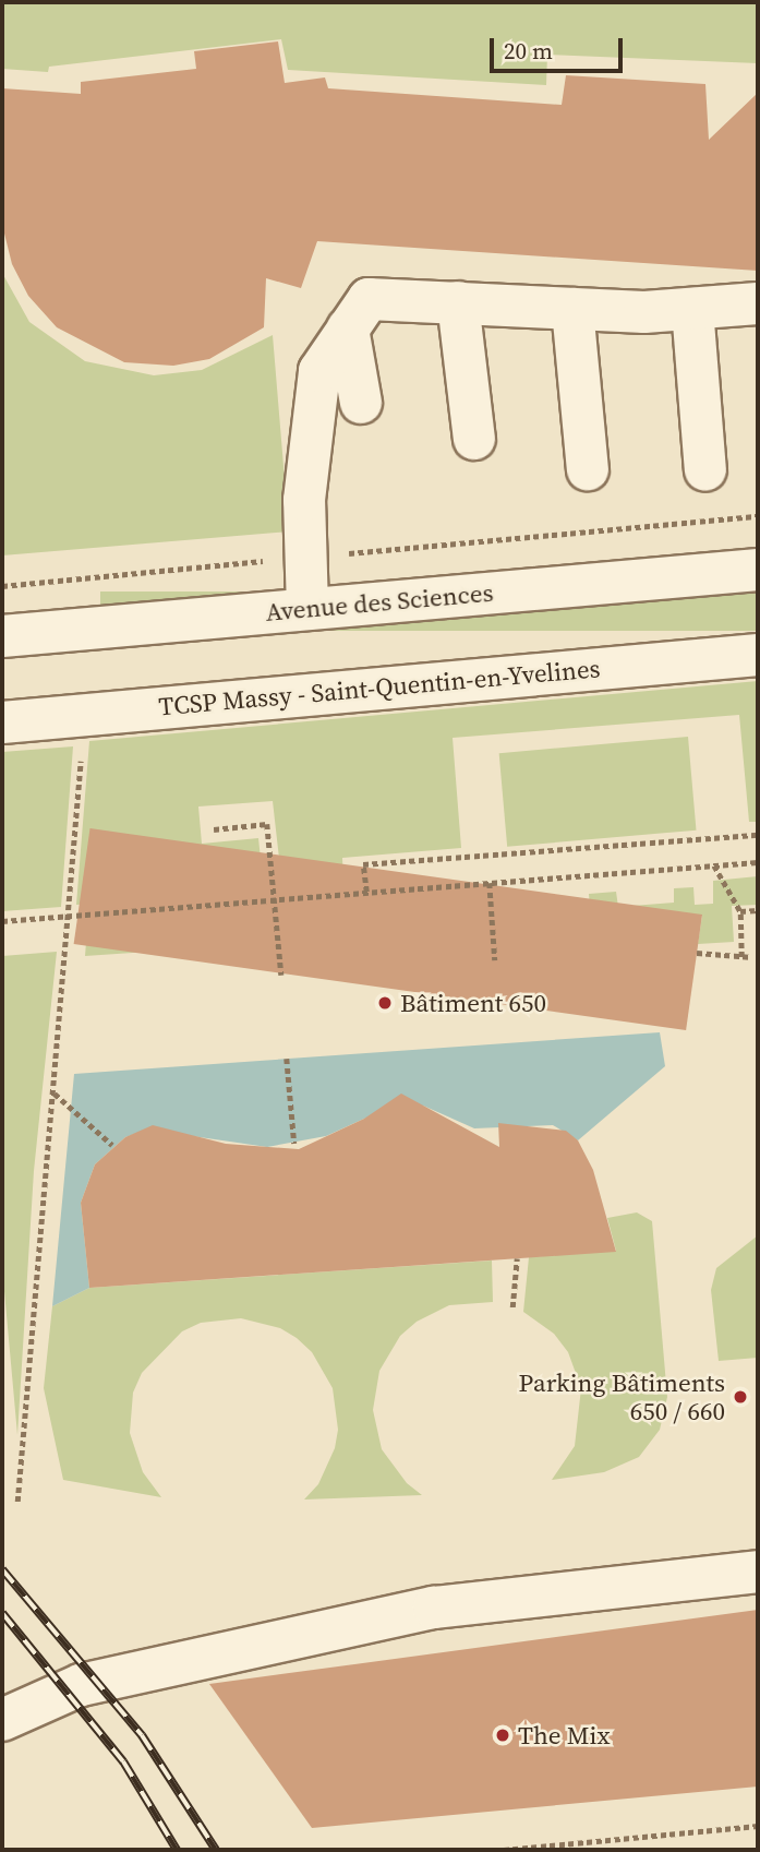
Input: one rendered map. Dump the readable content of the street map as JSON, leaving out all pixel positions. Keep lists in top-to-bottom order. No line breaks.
{"streets":{"street":["Avenue des Sciences","TCSP Massy - Saint-Quentin-en-Yvelines"]},"places":["Bâtiment 650","Parking Bâtiments 650 / 660","The Mix"],"scale_bar":"20 m"}
